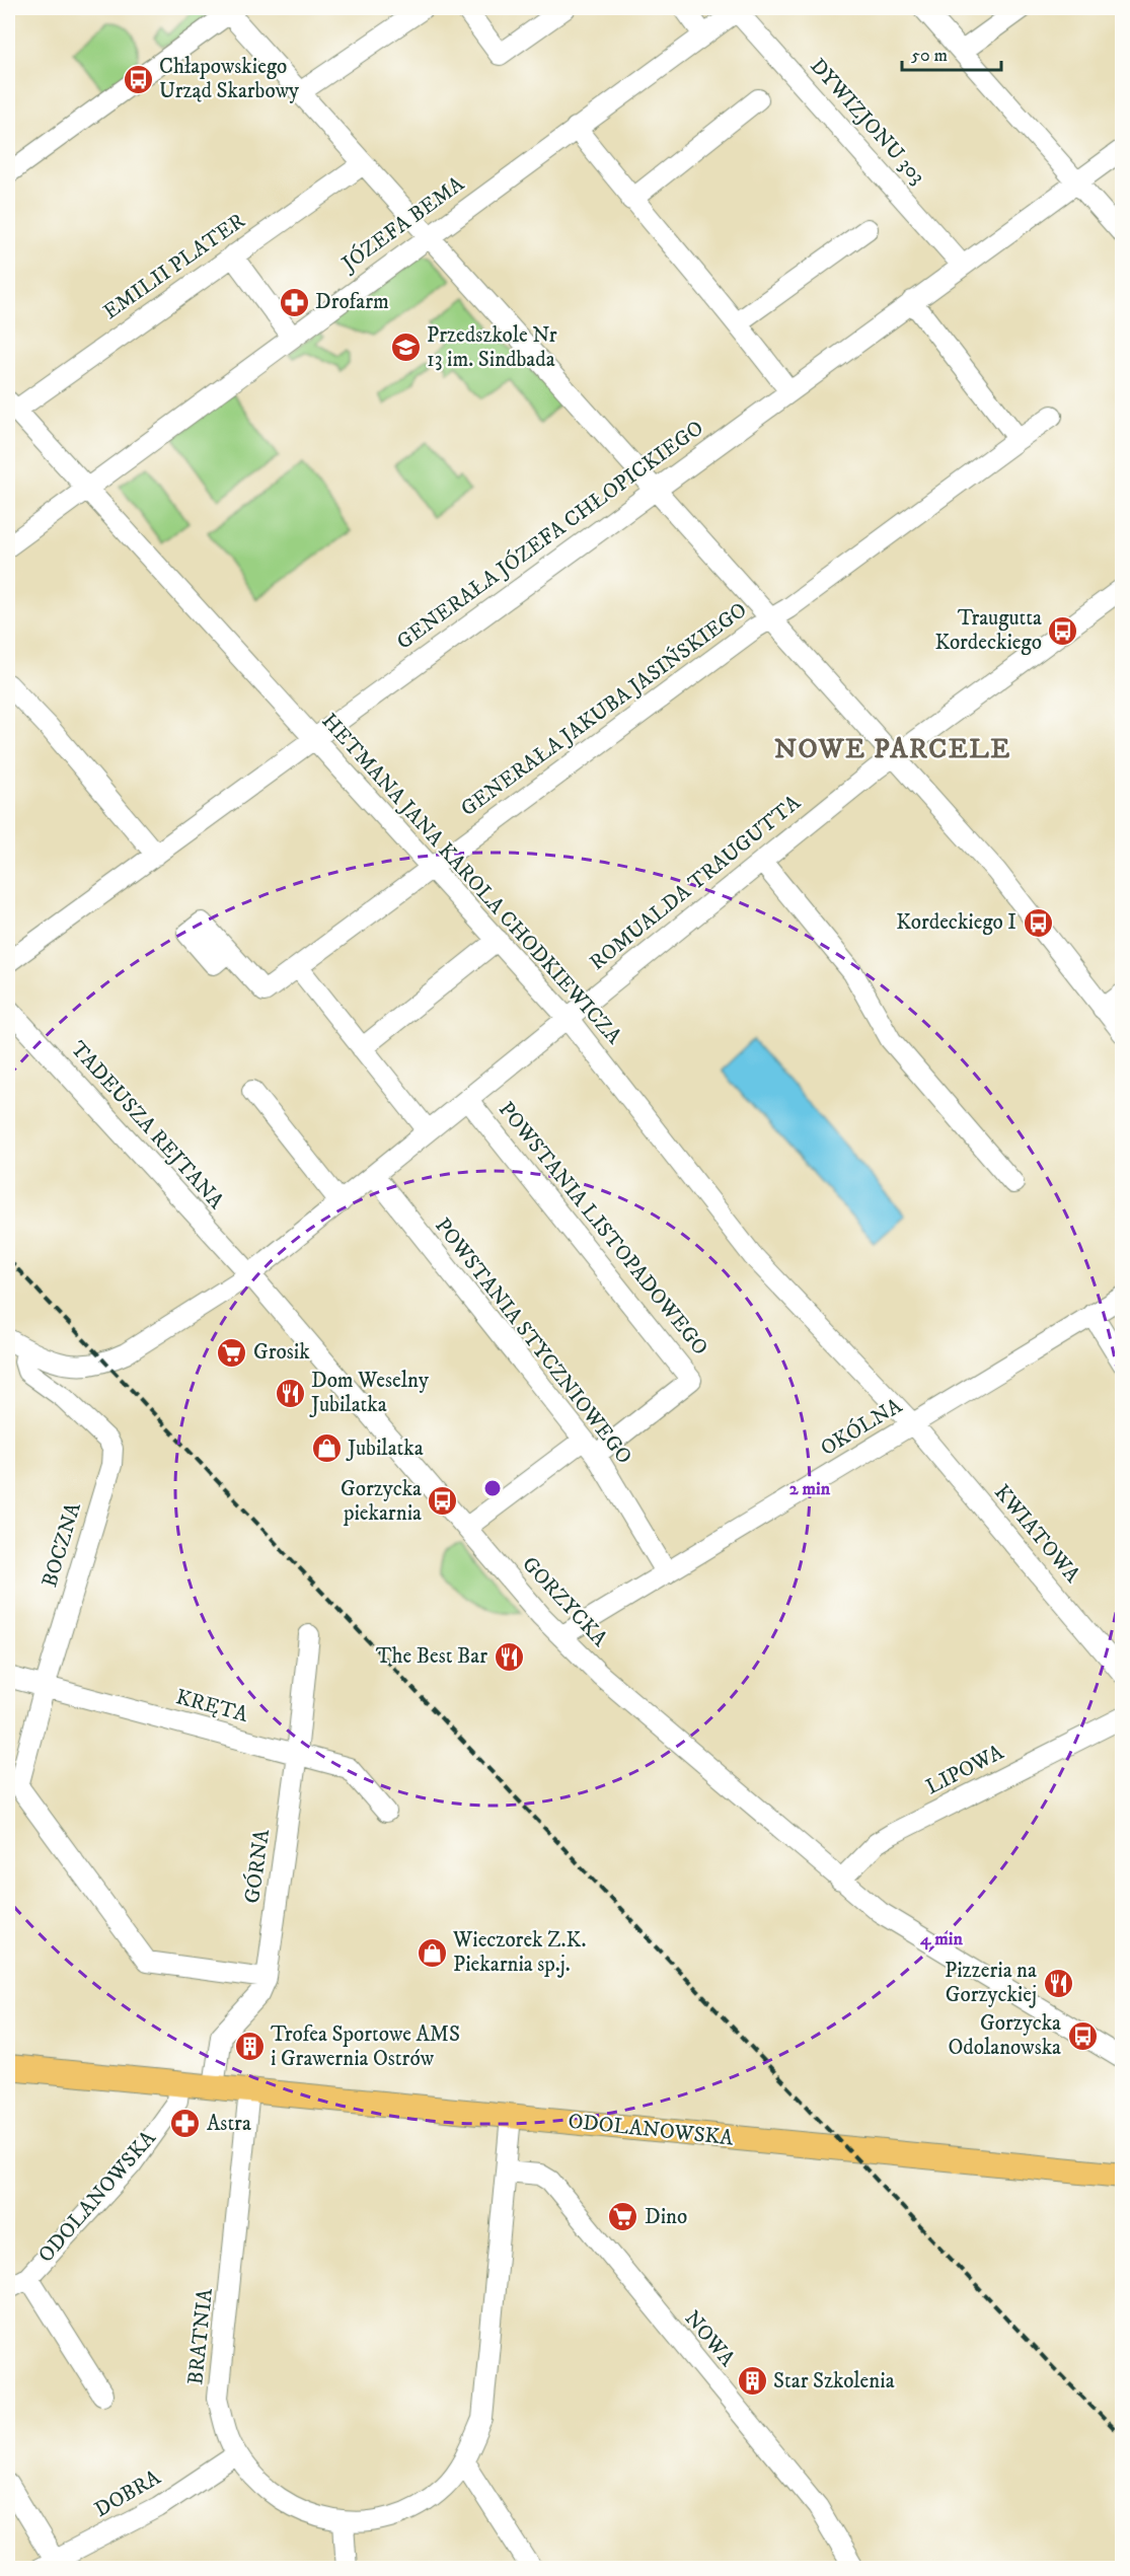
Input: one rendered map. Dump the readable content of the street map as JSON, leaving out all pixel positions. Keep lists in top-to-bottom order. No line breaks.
{"streets":{"main road":["ODOLANOWSKA"],"street":["DYWIZJONU 303","JÓZEFA BEMA","EMILII PLATER","GENERAŁA JÓZEFA CHŁOPICKIEGO","GENERAŁA JAKUBA JASIŃSKIEGO","HETMANA JANA KAROLA CHODKIEWICZA","ROMUALDA TRAUGUTTA","TADEUSZA REJTANA","POWSTANIA LISTOPADOWEGO","POWSTANIA STYCZNIOWEGO","OKÓLNA","KWIATOWA","BOCZNA","GORZYCKA","KRĘTA","LIPOWA","GÓRNA","BRATNIA","NOWA","DOBRA"]},"crossings":[["DYWIZJONU 303","JÓZEFA BEMA"],["DYWIZJONU 303","GENERAŁA JÓZEFA CHŁOPICKIEGO"],["JÓZEFA BEMA","HETMANA JANA KAROLA CHODKIEWICZA"],["EMILII PLATER","HETMANA JANA KAROLA CHODKIEWICZA"],["GENERAŁA JÓZEFA CHŁOPICKIEGO","HETMANA JANA KAROLA CHODKIEWICZA"],["GENERAŁA JAKUBA JASIŃSKIEGO","HETMANA JANA KAROLA CHODKIEWICZA"],["HETMANA JANA KAROLA CHODKIEWICZA","ROMUALDA TRAUGUTTA"],["HETMANA JANA KAROLA CHODKIEWICZA","OKÓLNA"],["HETMANA JANA KAROLA CHODKIEWICZA","KWIATOWA"],["ROMUALDA TRAUGUTTA","TADEUSZA REJTANA"],["ROMUALDA TRAUGUTTA","POWSTANIA LISTOPADOWEGO"],["ROMUALDA TRAUGUTTA","POWSTANIA STYCZNIOWEGO"],["ROMUALDA TRAUGUTTA","GORZYCKA"],["TADEUSZA REJTANA","GORZYCKA"],["POWSTANIA LISTOPADOWEGO","POWSTANIA STYCZNIOWEGO"],["POWSTANIA LISTOPADOWEGO","GORZYCKA"],["POWSTANIA STYCZNIOWEGO","OKÓLNA"],["OKÓLNA","KWIATOWA"],["OKÓLNA","GORZYCKA"],["BOCZNA","KRĘTA"],["BOCZNA","GÓRNA"],["GORZYCKA","LIPOWA"],["KRĘTA","GÓRNA"],["GÓRNA","ODOLANOWSKA"],["ODOLANOWSKA","BRATNIA"],["BRATNIA","NOWA"],["BRATNIA","DOBRA"]],"districts":["NOWE PARCELE"],"places":{"bus stop":["Chłapowskiego Urząd Skarbowy","Traugutta Kordeckiego","Kordeckiego I","Gorzycka piekarnia","Gorzycka Odolanowska"],"pharmacy":["Drofarm","Astra"],"school or university":["Przedszkole Nr 13 im. Sindbada"],"supermarket":["Grosik","Dino"],"restaurant":["Dom Weselny Jubilatka","The Best Bar","Pizzeria na Gorzyckiej"],"shop":["Jubilatka","Wieczorek Z.K. Piekarnia sp.j."],"building":["Trofea Sportowe AMS i Grawernia Ostrów","Star Szkolenia"]},"scale_bar":"50 m","rings":["2 min","4 min"]}
